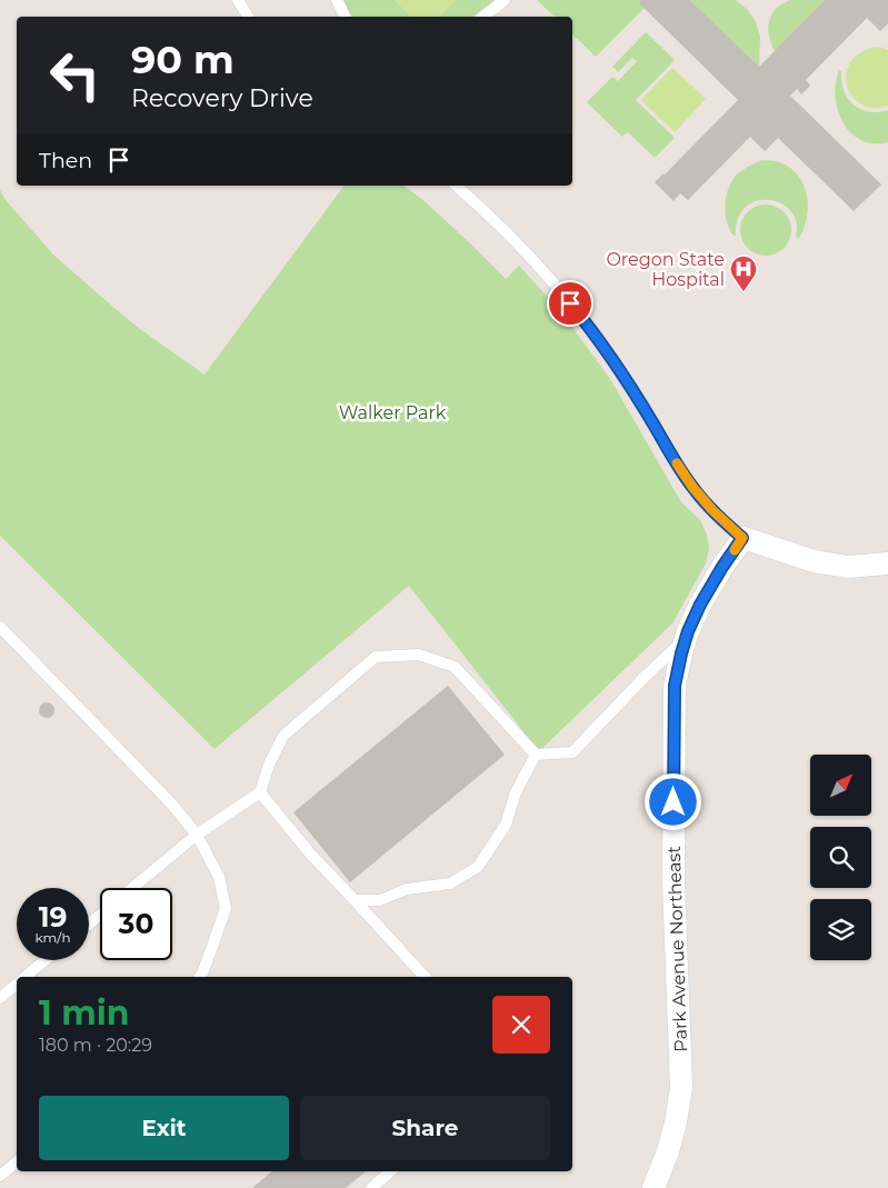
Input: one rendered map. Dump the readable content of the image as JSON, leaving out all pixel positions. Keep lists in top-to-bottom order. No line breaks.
{"streets":{"street":["Park Avenue Northeast"]},"parks":["Walker Park"],"places":{"hospital":["Oregon State Hospital"]},"north":"top right","page":{"turn":["90 m","Recovery Drive"],"then":"Then","speed":"19 km/h","limit":"30","heading":["1 min","180 m · 20:29"],"buttons":["Exit","Share"]}}
